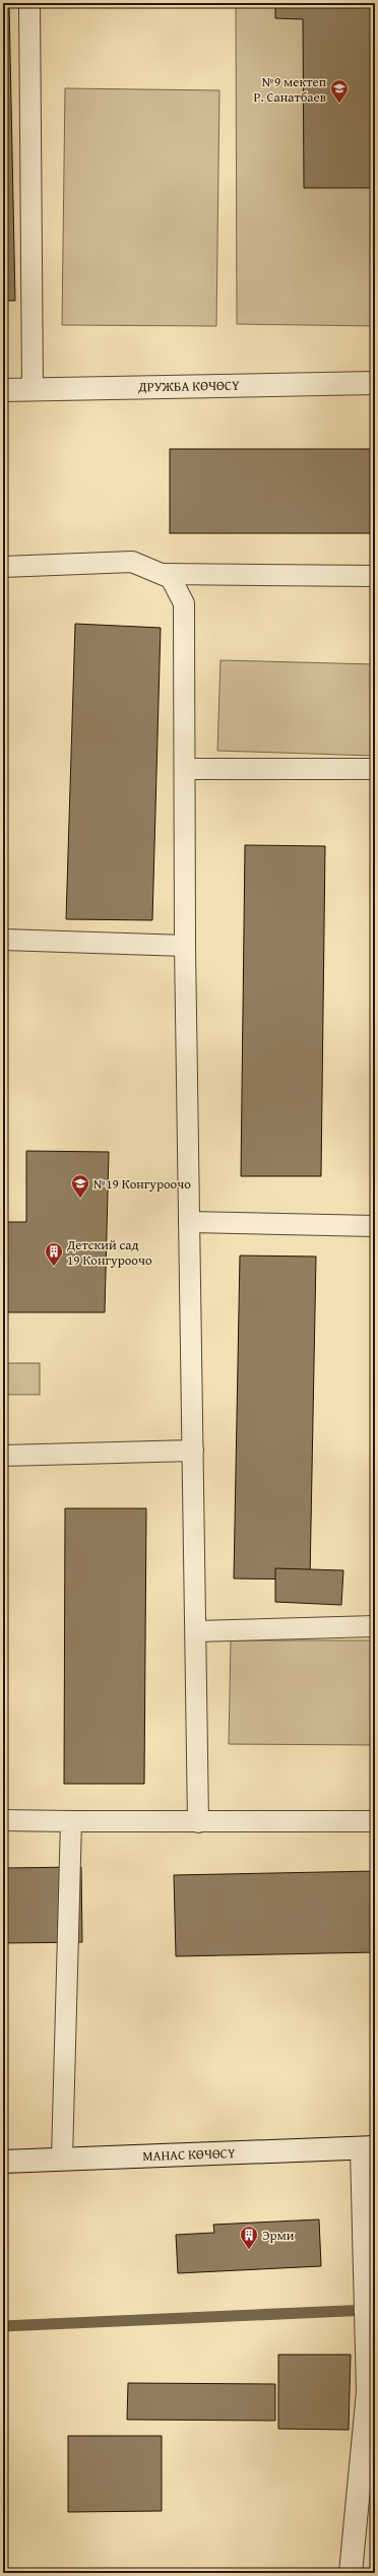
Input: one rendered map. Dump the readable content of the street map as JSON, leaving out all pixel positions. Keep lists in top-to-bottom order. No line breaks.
{"streets":{"street":["ДРУЖБА КӨЧӨСҮ","МАНАС КӨЧӨСҮ"]},"places":{"school or university":["№9 мектеп Р. Санатбаев","№19 Конгуроочо"],"building":["Детский сад 19 Конгуроочо","Эрми"]}}
